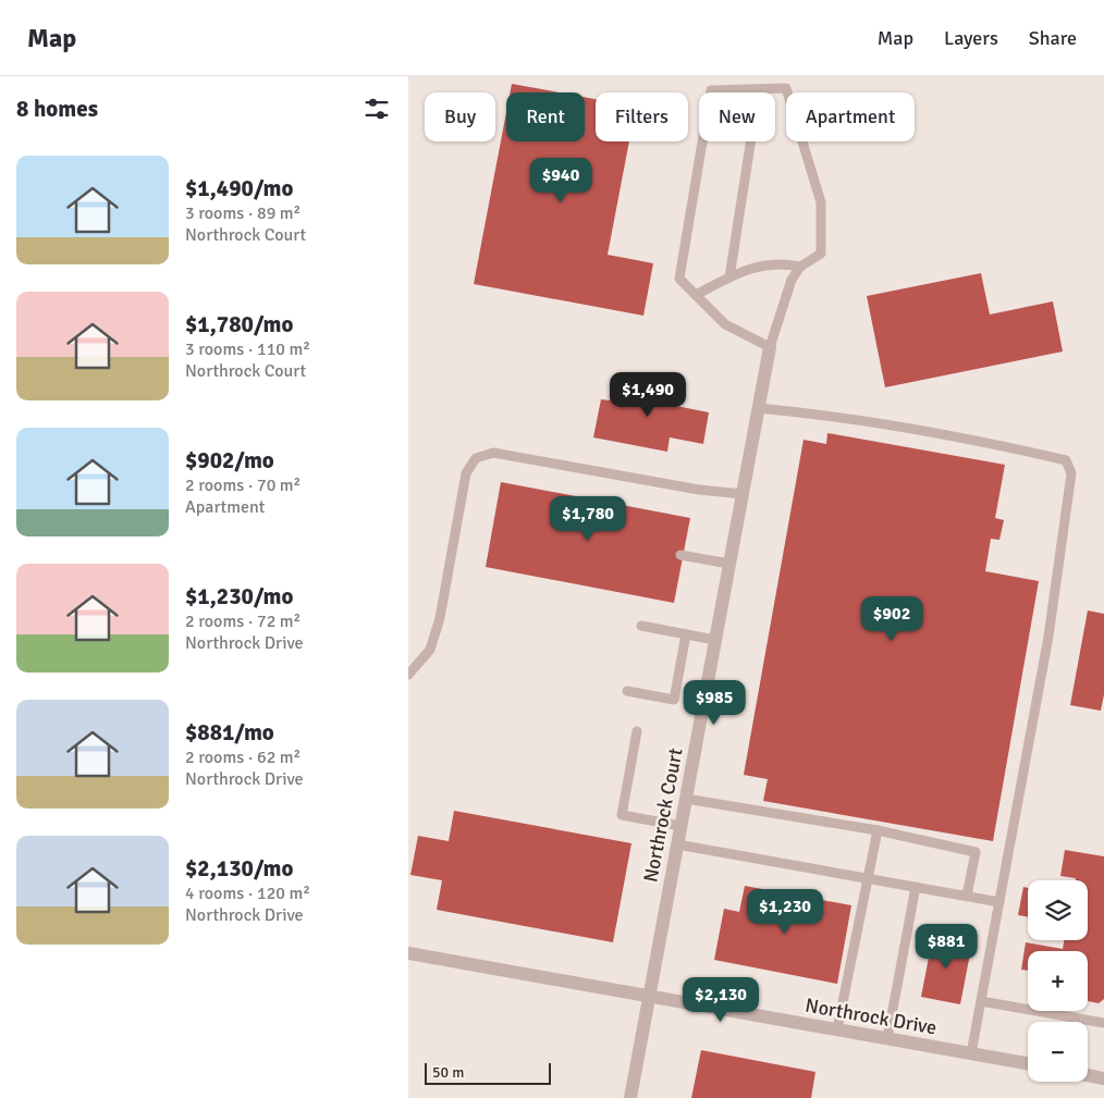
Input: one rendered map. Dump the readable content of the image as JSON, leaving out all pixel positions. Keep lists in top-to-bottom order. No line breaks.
{"streets":{"street":["Northrock Court","Northrock Drive"]},"crossings":[["Northrock Court","Northrock Drive"]],"scale_bar":"50 m","page":{"header":"Map","nav":["Map","Layers","Share"],"heading":"8 homes","chip":["Buy","Rent","Filters","New","Apartment"],"list":[{"name":"$1,490/mo","note":"3 rooms · 89 m² · Northrock Court"},{"name":"$1,780/mo","note":"3 rooms · 110 m² · Northrock Court"},{"name":"$902/mo","note":"2 rooms · 70 m² · Apartment"},{"name":"$1,230/mo","note":"2 rooms · 72 m² · Northrock Drive"},{"name":"$881/mo","note":"2 rooms · 62 m² · Northrock Drive"},{"name":"$2,130/mo","note":"4 rooms · 120 m² · Northrock Drive"}],"price":["$940","$1,490","$1,780","$902","$985","$1,230","$881","$2,130"],"map_buttons":["+","−"],"scale":"50 m"}}
